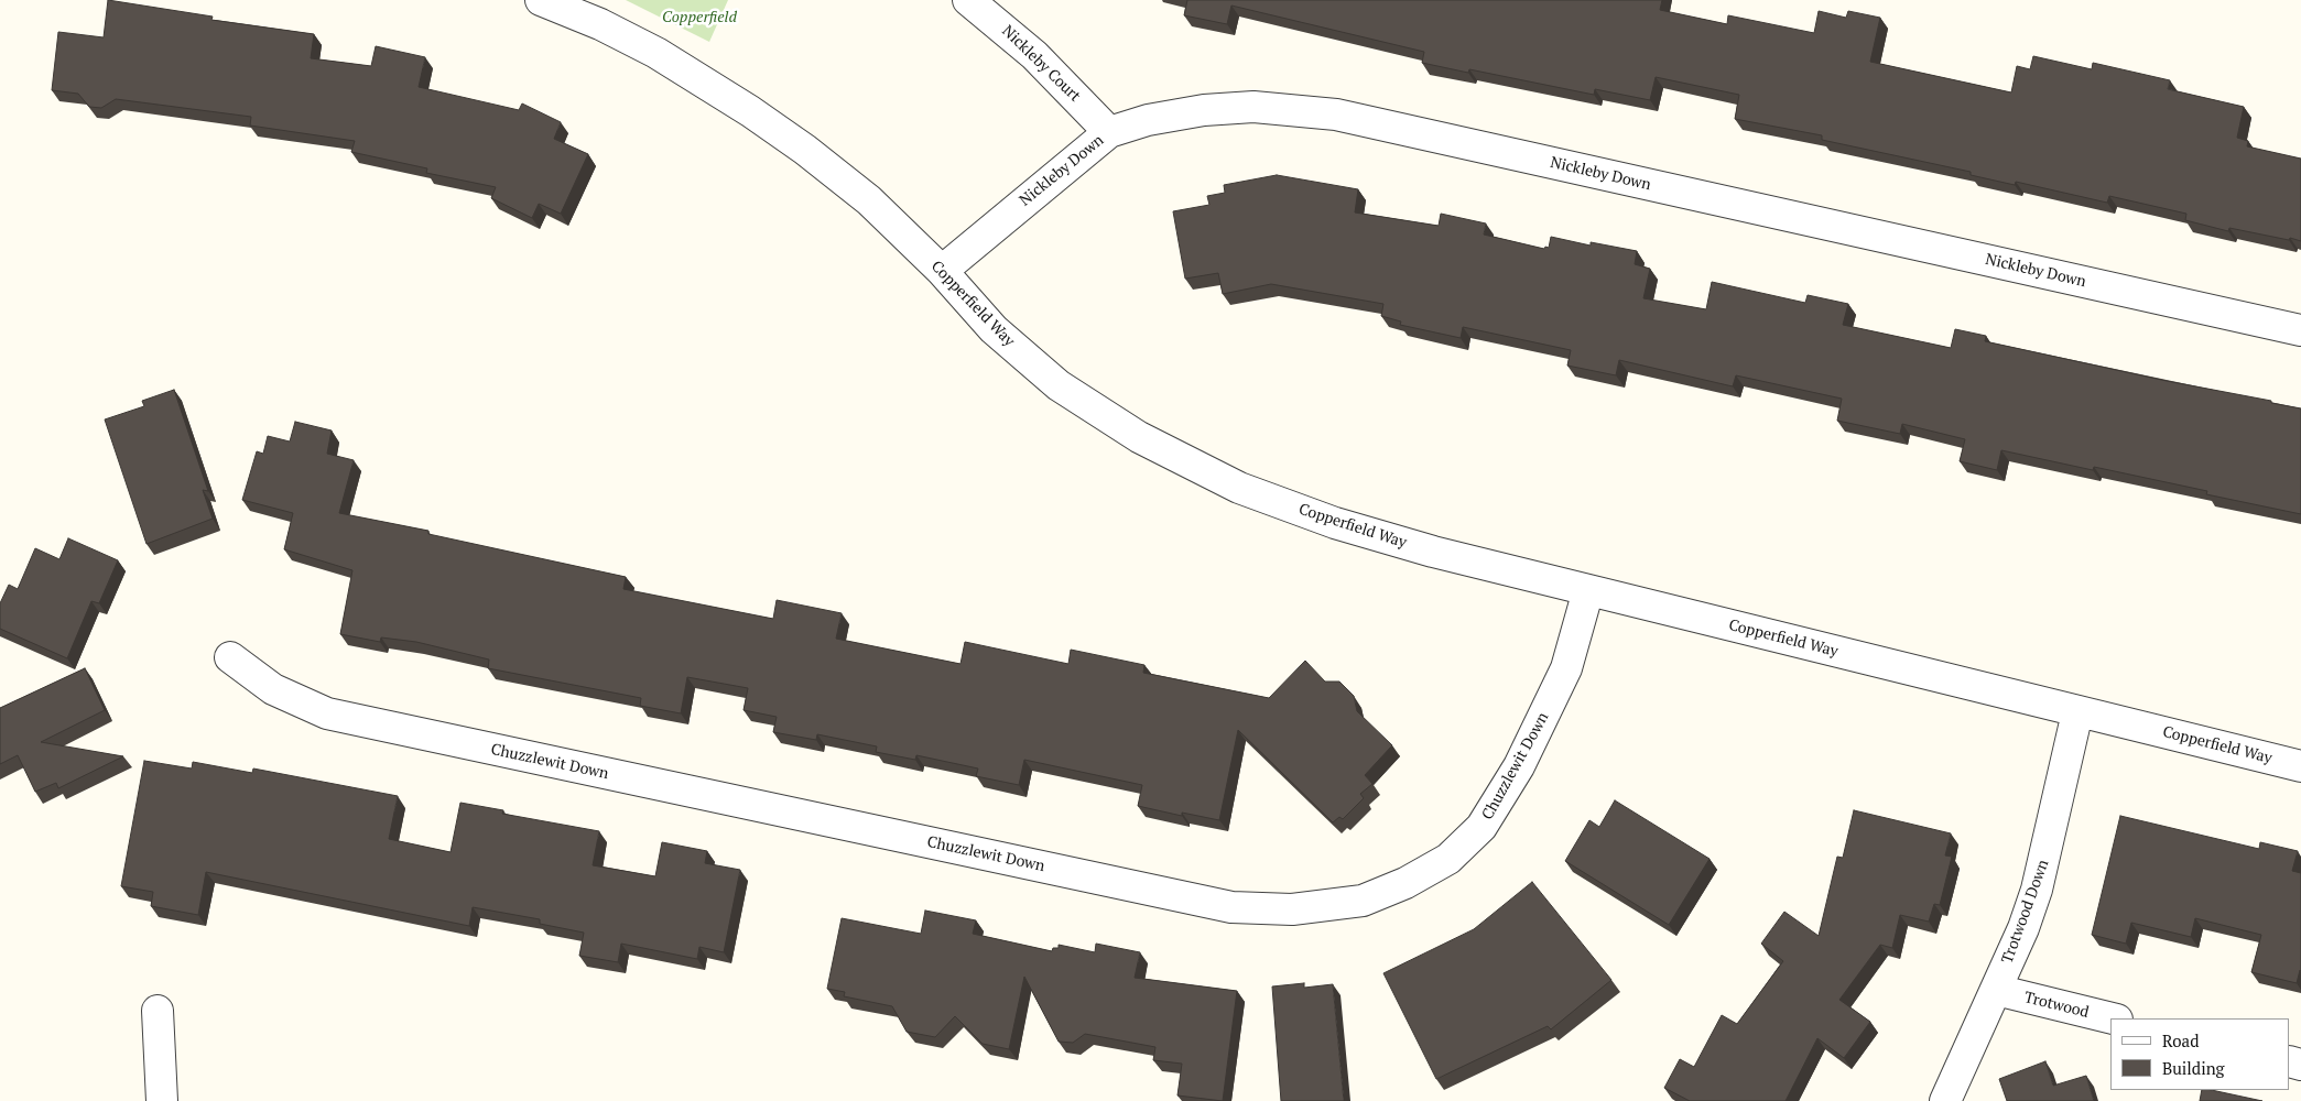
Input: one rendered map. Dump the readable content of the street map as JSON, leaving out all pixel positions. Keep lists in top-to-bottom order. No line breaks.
{"streets":{"street":["Nickleby Court","Nickleby Down","Copperfield Way","Chuzzlewit Down","Trotwood Down","Trotwood"]},"crossings":[["Nickleby Court","Nickleby Down"],["Nickleby Down","Copperfield Way"],["Copperfield Way","Chuzzlewit Down"],["Copperfield Way","Trotwood Down"],["Trotwood Down","Trotwood"]],"parks":["Copperfield"],"legend":["Road","Building"]}
